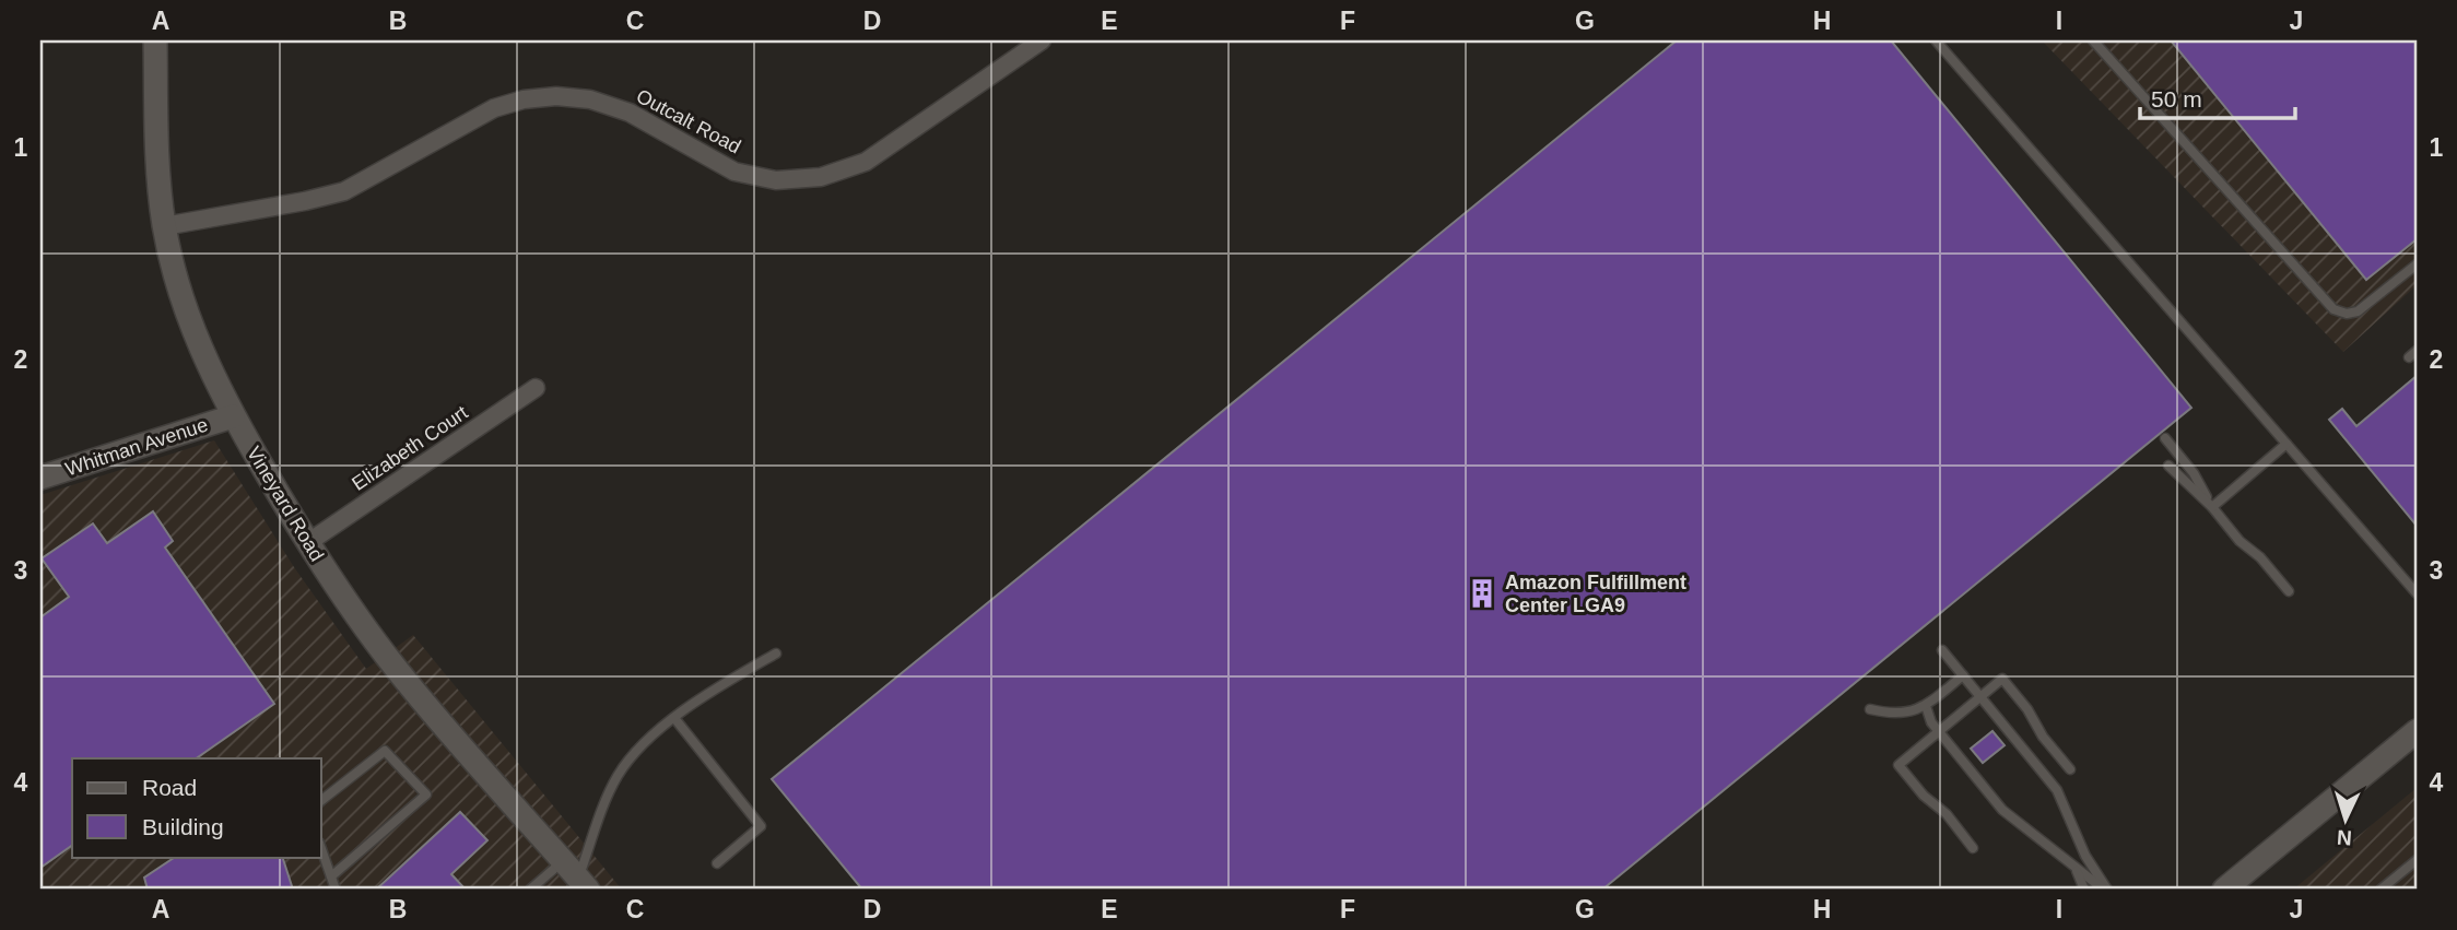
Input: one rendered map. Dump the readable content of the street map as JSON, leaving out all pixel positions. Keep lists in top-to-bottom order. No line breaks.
{"streets":{"street":["Outcalt Road","Whitman Avenue","Elizabeth Court","Vineyard Road"]},"crossings":[["Outcalt Road","Vineyard Road"],["Whitman Avenue","Vineyard Road"],["Elizabeth Court","Vineyard Road"]],"places":{"building":["Amazon Fulfillment Center LGA9"]},"legend":["Road","Building"],"scale_bar":"50 m","north":"bottom","grid":{"columns":["A","B","C","D","E","F","G","H","I","J"],"rows":["1","2","3","4"]}}
